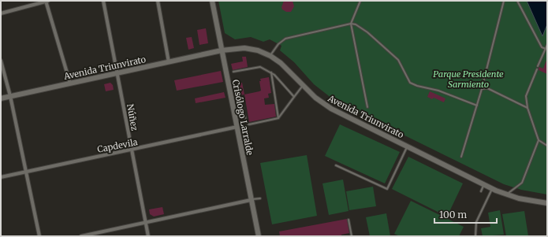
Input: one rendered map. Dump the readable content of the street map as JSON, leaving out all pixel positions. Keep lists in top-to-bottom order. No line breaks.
{"streets":{"main road":["Avenida Triunvirato","Crisólogo Larralde"],"street":["Núñez","Capdevila"]},"crossings":[["Avenida Triunvirato","Núñez"],["Avenida Triunvirato","Crisólogo Larralde"],["Núñez","Capdevila"],["Crisólogo Larralde","Capdevila"]],"parks":["Parque Presidente Sarmiento"],"scale_bar":"100 m"}
